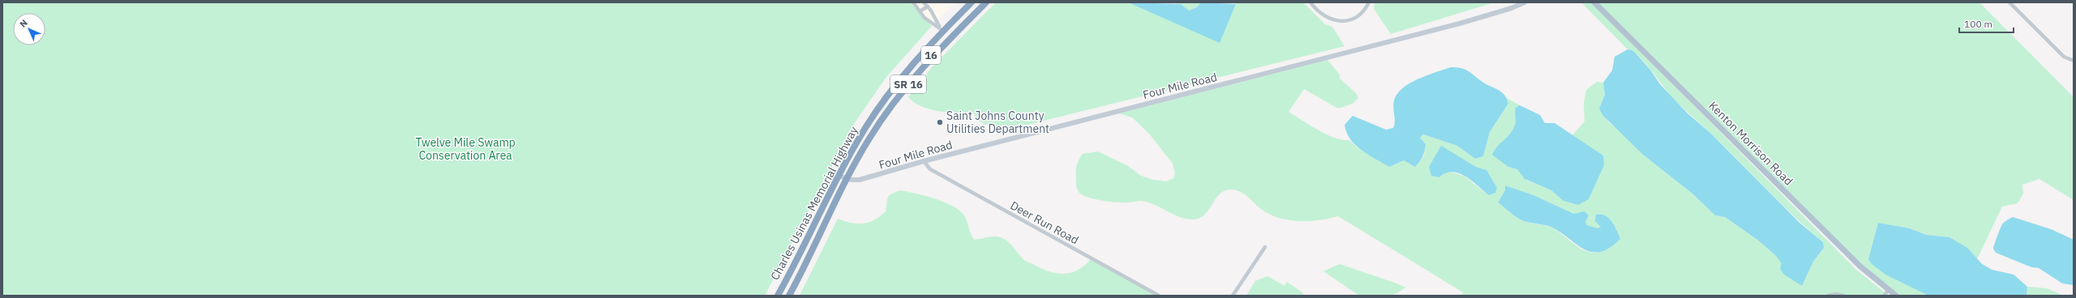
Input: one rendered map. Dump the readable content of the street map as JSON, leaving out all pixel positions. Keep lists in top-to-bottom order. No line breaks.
{"streets":{"highway":["16","SR 16","Charles Usinas Memorial Highway"],"main road":["Four Mile Road","Kenton Morrison Road"],"street":["Deer Run Road"]},"crossings":[["16","Charles Usinas Memorial Highway"],["Four Mile Road","Charles Usinas Memorial Highway"],["Four Mile Road","Deer Run Road"]],"parks":["Twelve Mile Swamp Conservation Area"],"places":["Saint Johns County Utilities Department"],"scale_bar":"100 m","north":"top left"}
